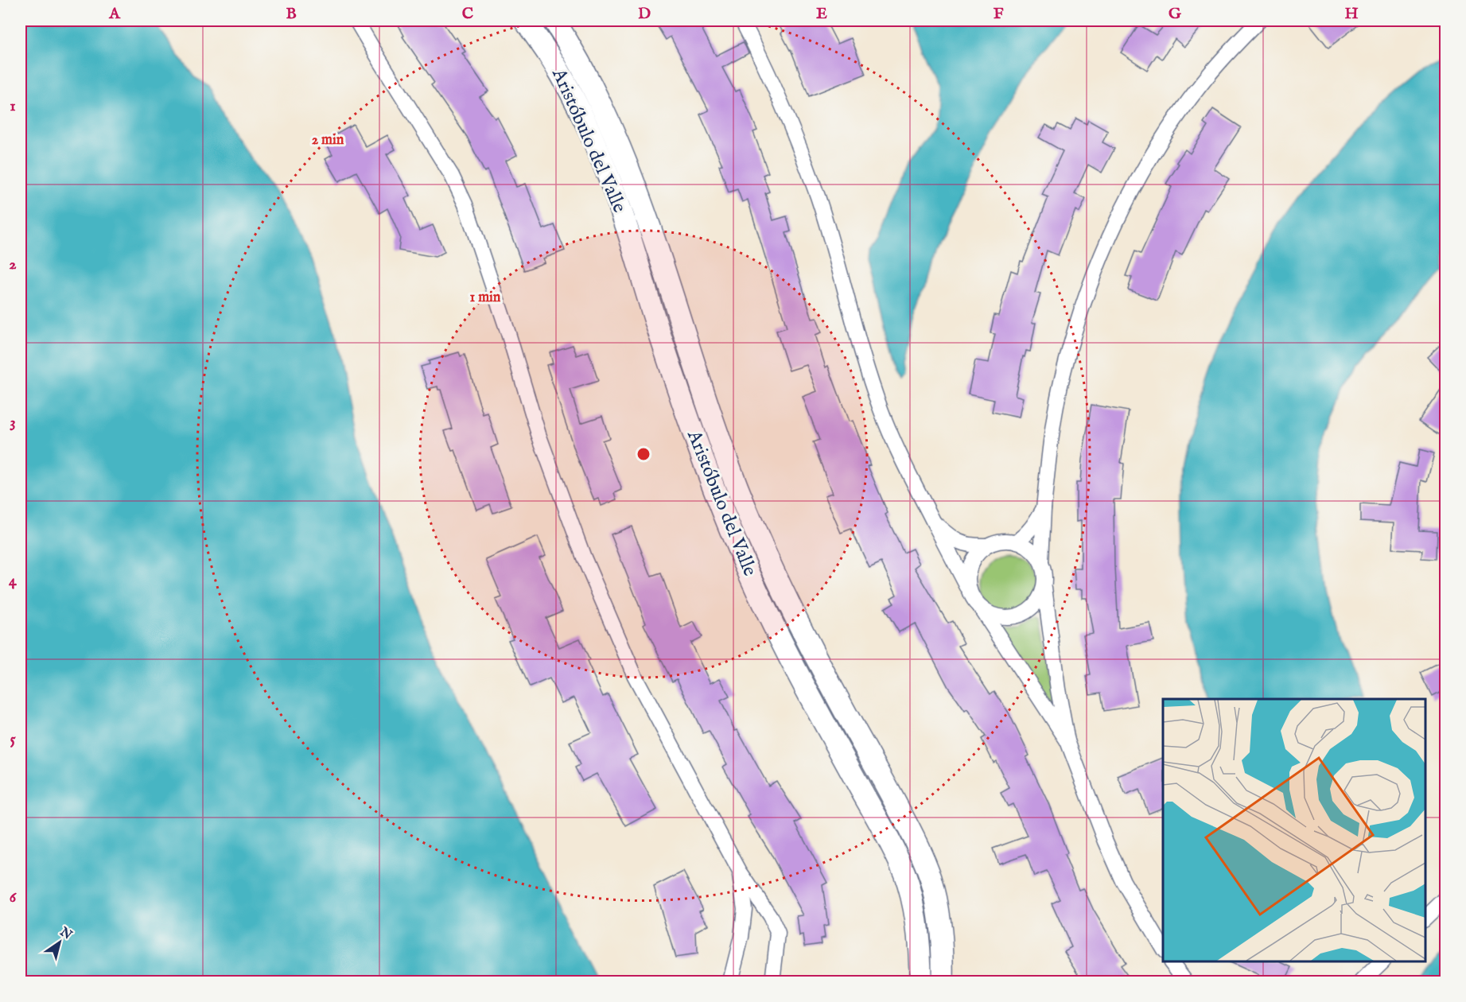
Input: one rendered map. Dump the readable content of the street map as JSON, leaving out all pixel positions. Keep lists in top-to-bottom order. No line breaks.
{"streets":{"street":["Aristóbulo del Valle"]},"north":"top right","grid":{"columns":["A","B","C","D","E","F","G","H"],"rows":["1","2","3","4","5","6"]},"rings":["2 min","1 min"]}
